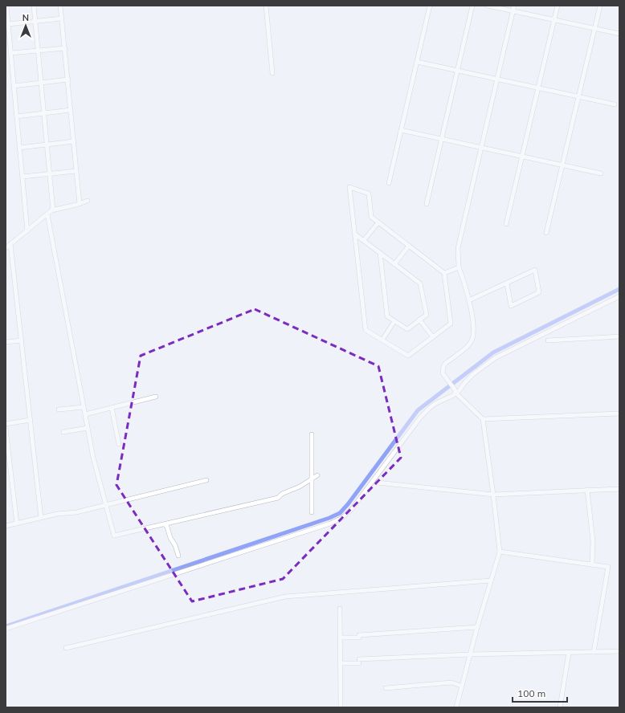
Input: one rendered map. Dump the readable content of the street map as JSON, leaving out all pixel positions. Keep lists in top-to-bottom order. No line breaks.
{"scale_bar":"100 m","north":"top"}
